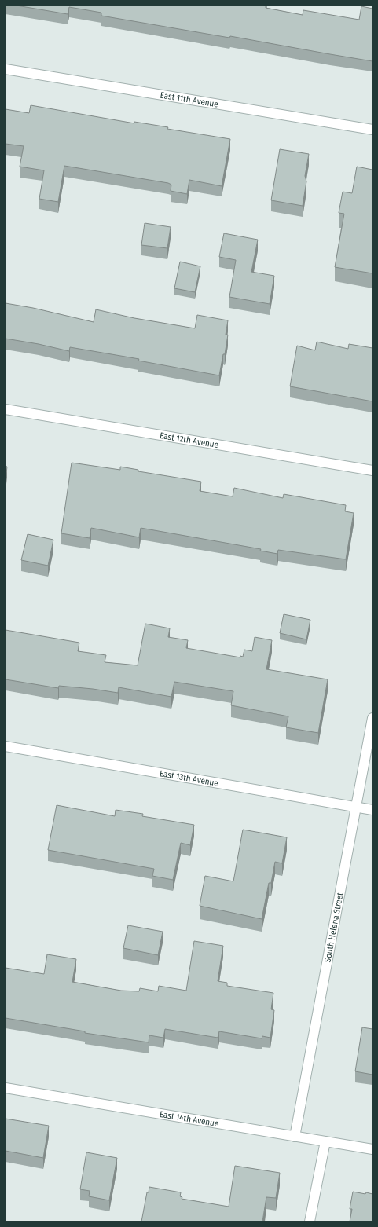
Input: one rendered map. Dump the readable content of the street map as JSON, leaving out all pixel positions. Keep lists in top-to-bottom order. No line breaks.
{"streets":{"street":["East 11th Avenue","East 12th Avenue","East 13th Avenue","South Helena Street","East 14th Avenue"]},"crossings":[["East 13th Avenue","South Helena Street"],["South Helena Street","East 14th Avenue"]]}
